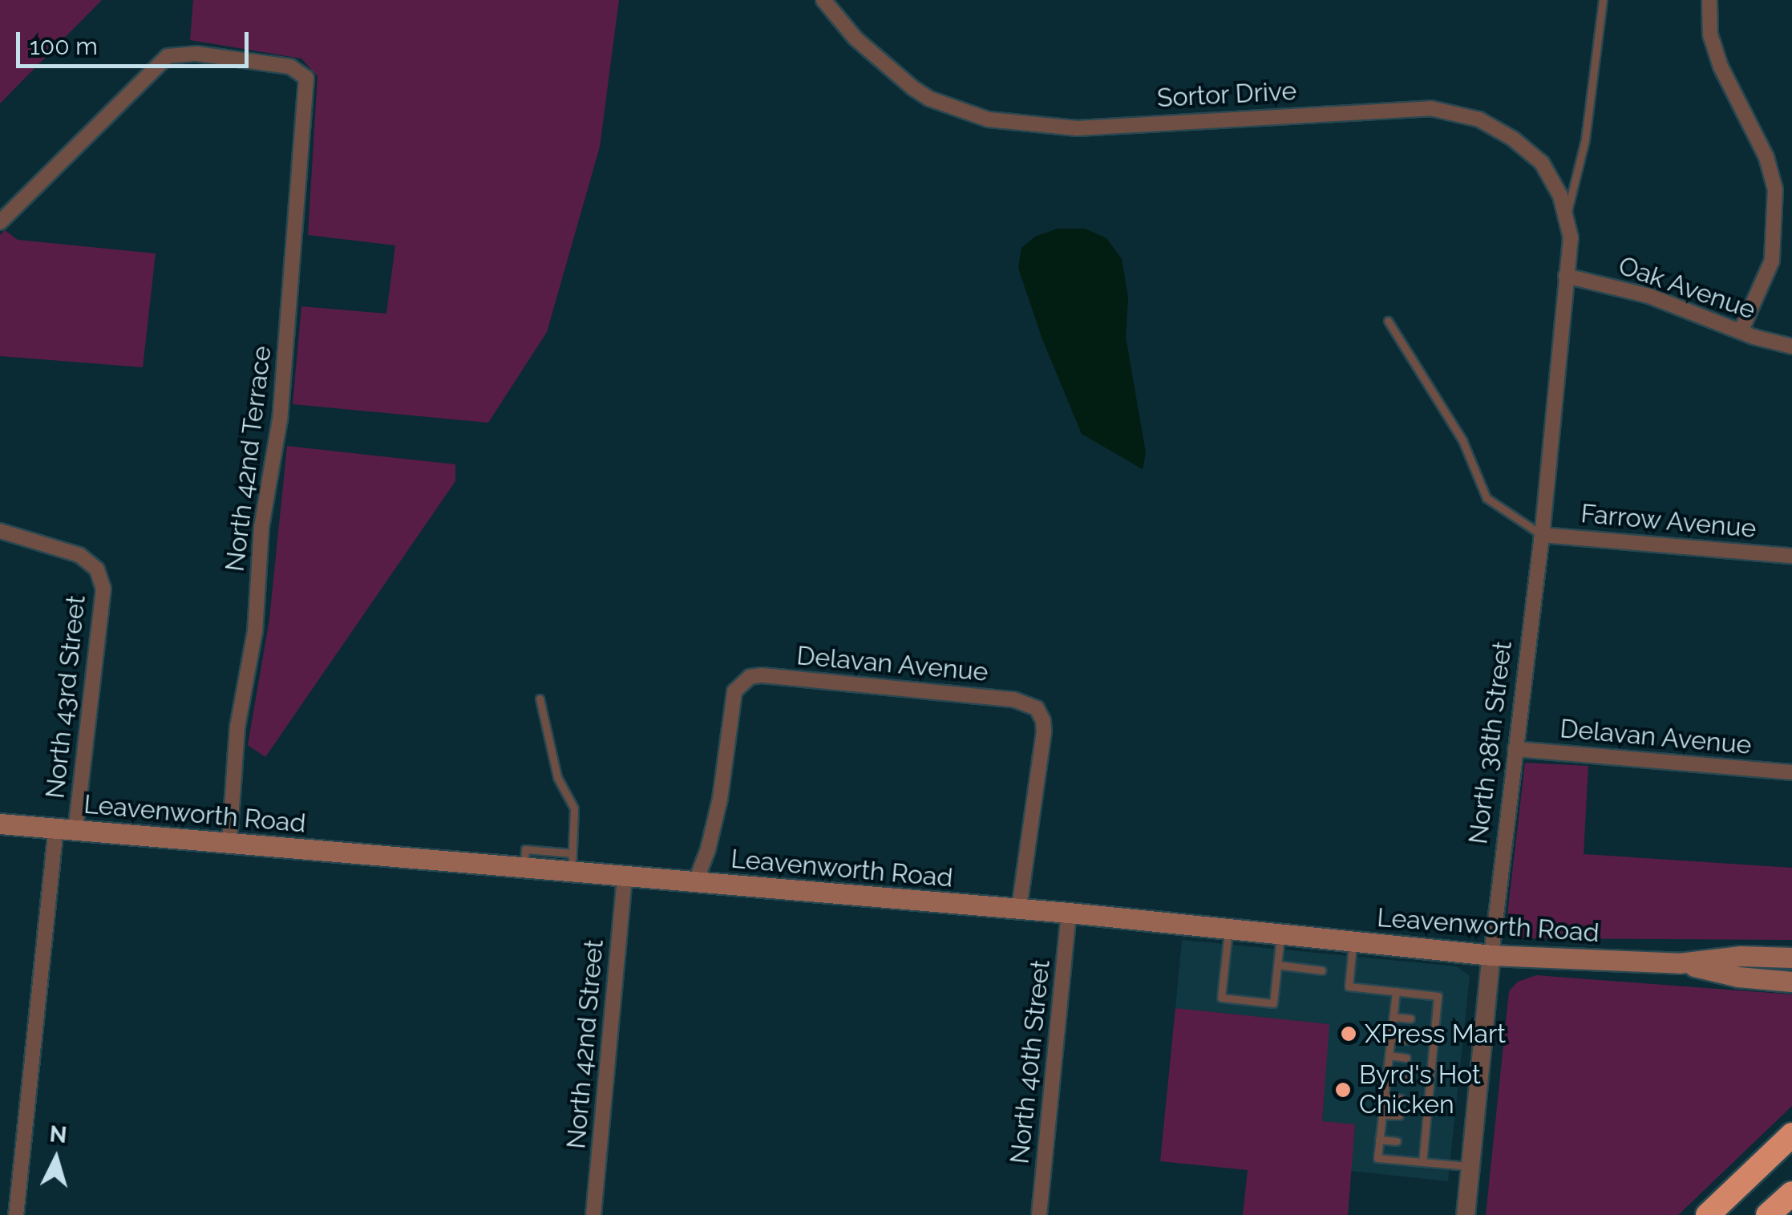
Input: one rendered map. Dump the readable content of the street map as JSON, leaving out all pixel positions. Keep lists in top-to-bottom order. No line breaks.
{"streets":{"main road":["Leavenworth Road"],"street":["Sortor Drive","Oak Avenue","North 42nd Terrace","Farrow Avenue","Delavan Avenue","North 43rd Street","North 38th Street","North 42nd Street","North 40th Street"]},"crossings":[["Sortor Drive","Oak Avenue"],["Sortor Drive","North 38th Street"],["Oak Avenue","North 38th Street"],["North 42nd Terrace","Leavenworth Road"],["Farrow Avenue","North 38th Street"],["Delavan Avenue","North 38th Street"],["Delavan Avenue","Leavenworth Road"],["North 43rd Street","Leavenworth Road"],["North 38th Street","Leavenworth Road"],["Leavenworth Road","North 42nd Street"],["Leavenworth Road","North 40th Street"]],"places":["XPress Mart","Byrd's Hot Chicken"],"scale_bar":"100 m","north":"top"}
